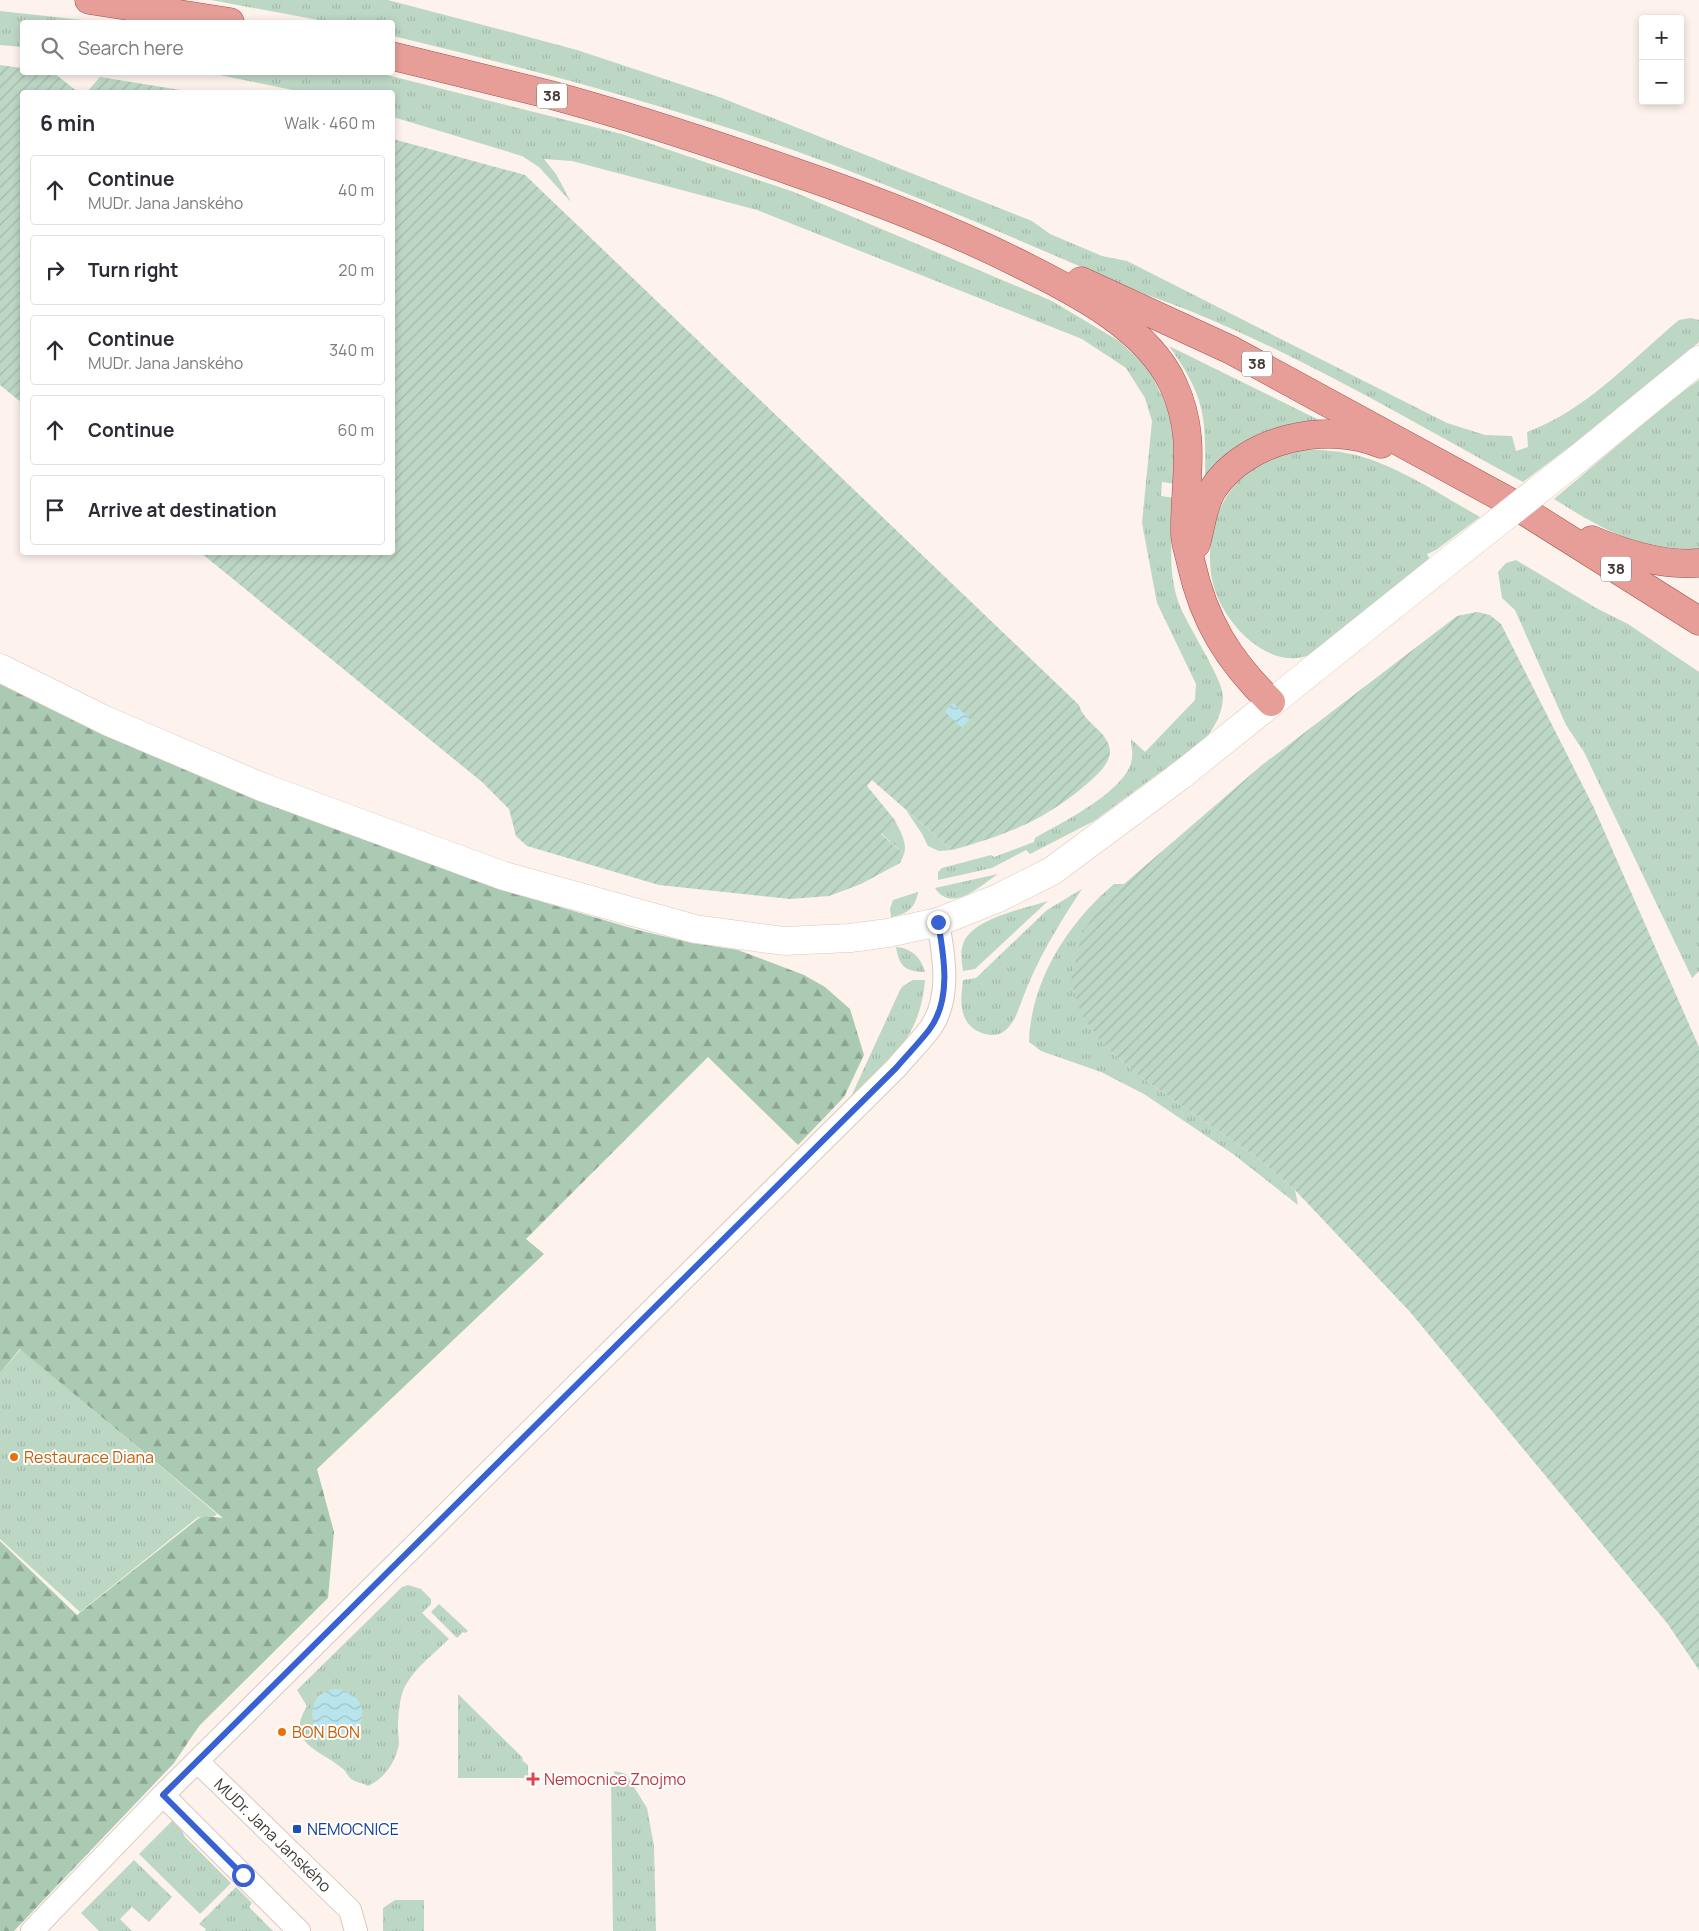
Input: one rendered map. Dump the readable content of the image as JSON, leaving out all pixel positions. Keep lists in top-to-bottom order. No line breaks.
{"streets":{"main road":["38"],"street":["MUDr. Jana Janského"]},"places":{"other":["Restaurace Diana","BON BON"],"health":["Nemocnice Znojmo"],"transit":["NEMOCNICE"]},"page":{"map_buttons":["+","−"],"search":"Search here","heading":["6 min","Walk · 460 m"],"list":[["Continue","MUDr. Jana Janského","40 m"],["Turn right","20 m"],["Continue","MUDr. Jana Janského","340 m"],["Continue","60 m"],"Arrive at destination"]}}
